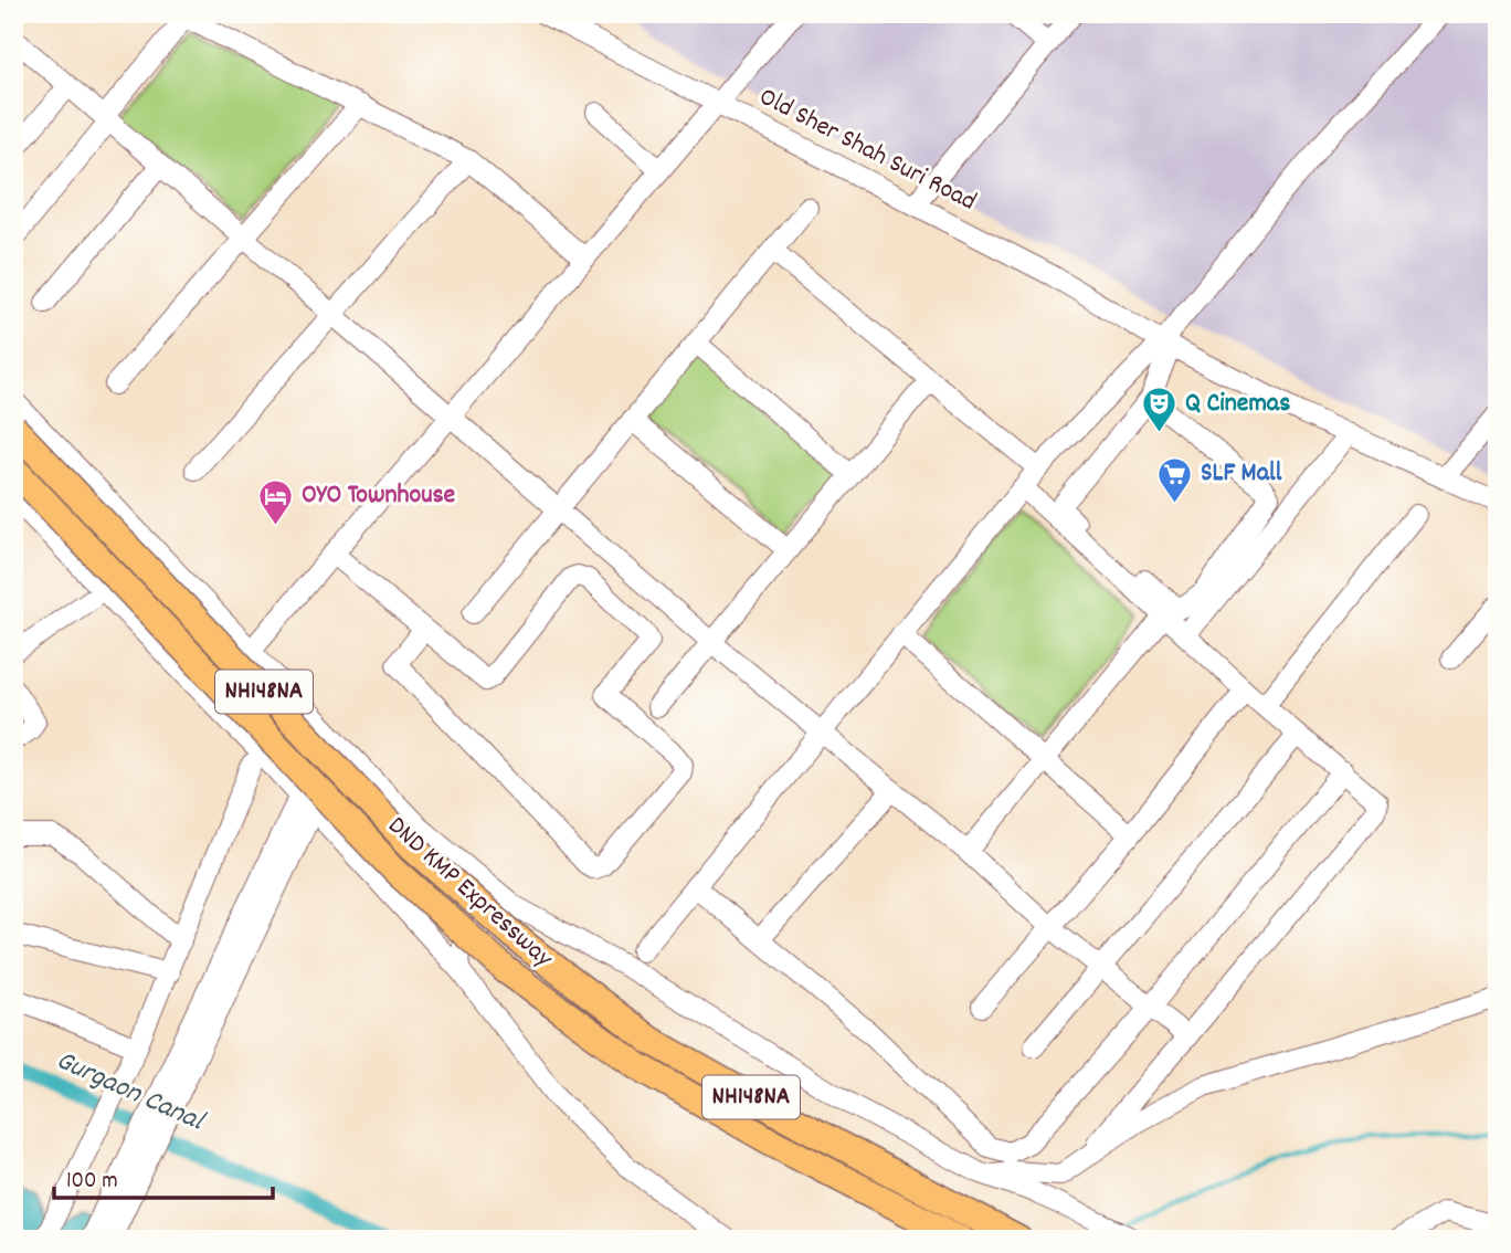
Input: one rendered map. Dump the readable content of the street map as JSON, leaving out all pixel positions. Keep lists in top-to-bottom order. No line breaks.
{"streets":{"highway":["NH148NA","DND KMP Expressway"],"street":["Old Sher Shah Suri Road"]},"water":["Gurgaon Canal"],"places":{"theatre":["Q Cinemas"],"supermarket":["SLF Mall"],"hotel":["OYO Townhouse"]},"scale_bar":"100 m"}
